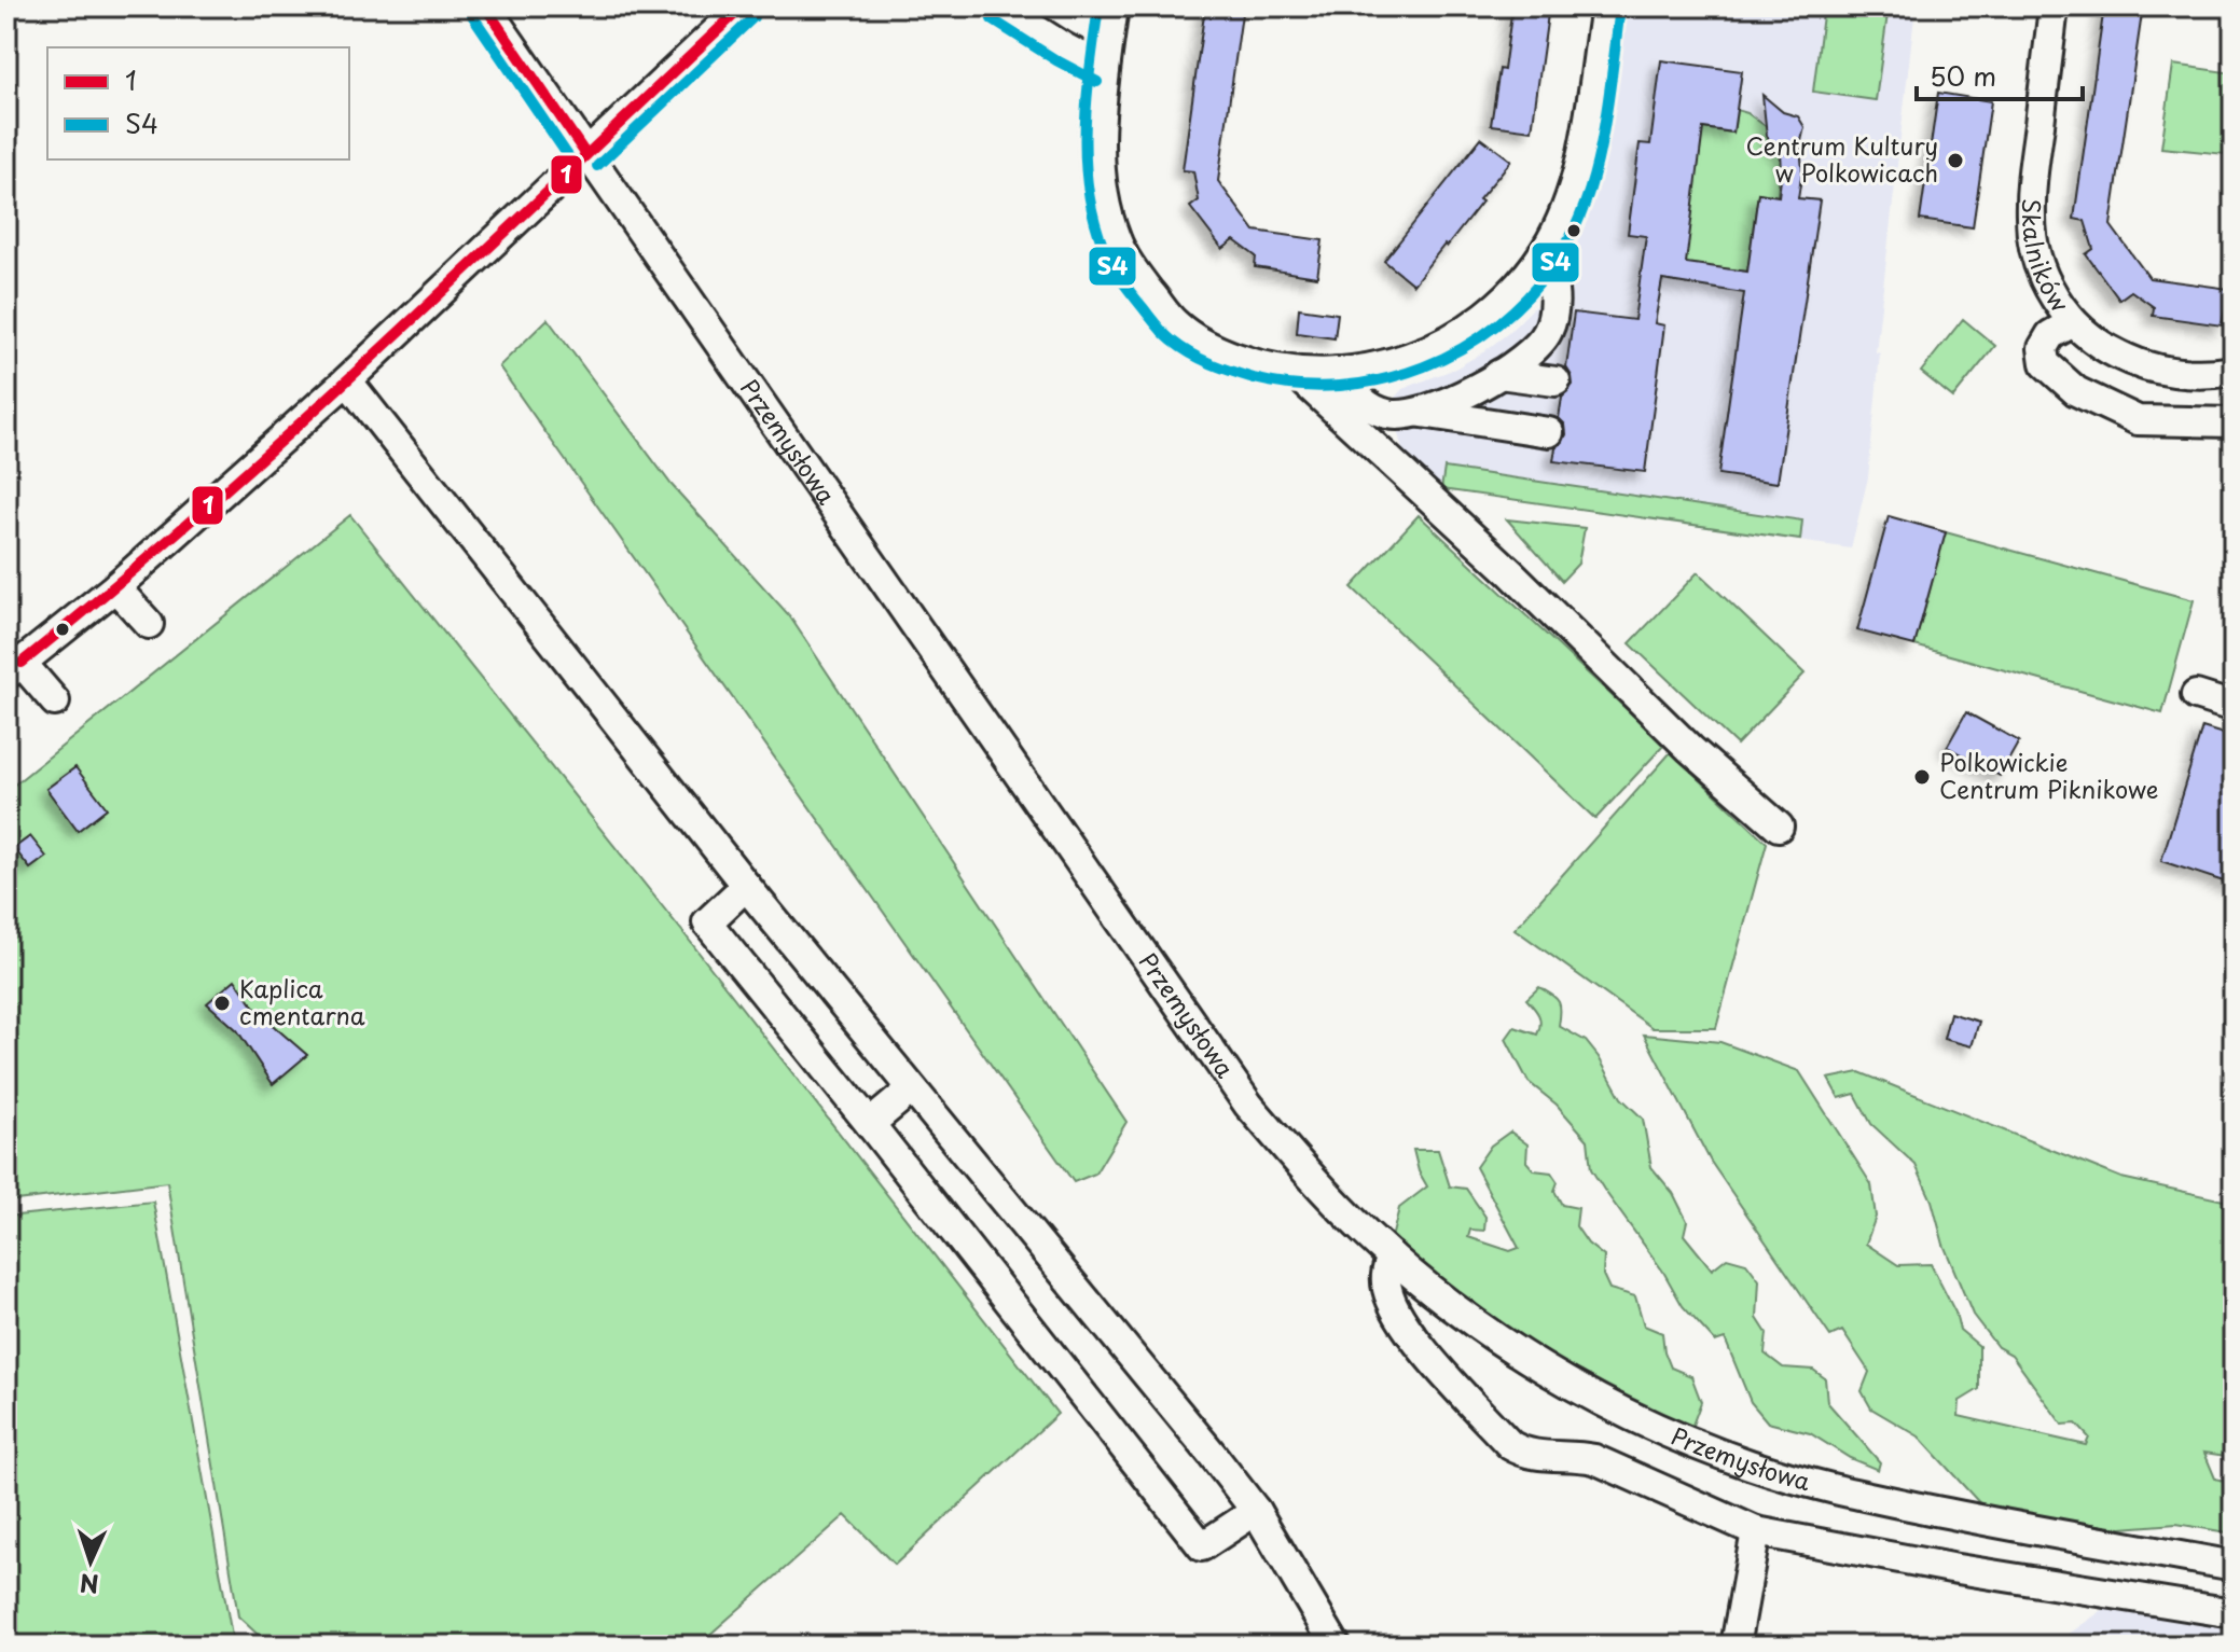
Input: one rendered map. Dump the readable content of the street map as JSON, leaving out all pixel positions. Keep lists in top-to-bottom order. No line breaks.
{"streets":{"street":["Skalników","Przemysłowa"]},"places":["Centrum Kultury w Polkowicach","Polkowickie Centrum Piknikowe","Kaplica cmentarna"],"lines":["transit line 1","transit line S4"],"legend":["1","S4"],"scale_bar":"50 m","north":"bottom"}
